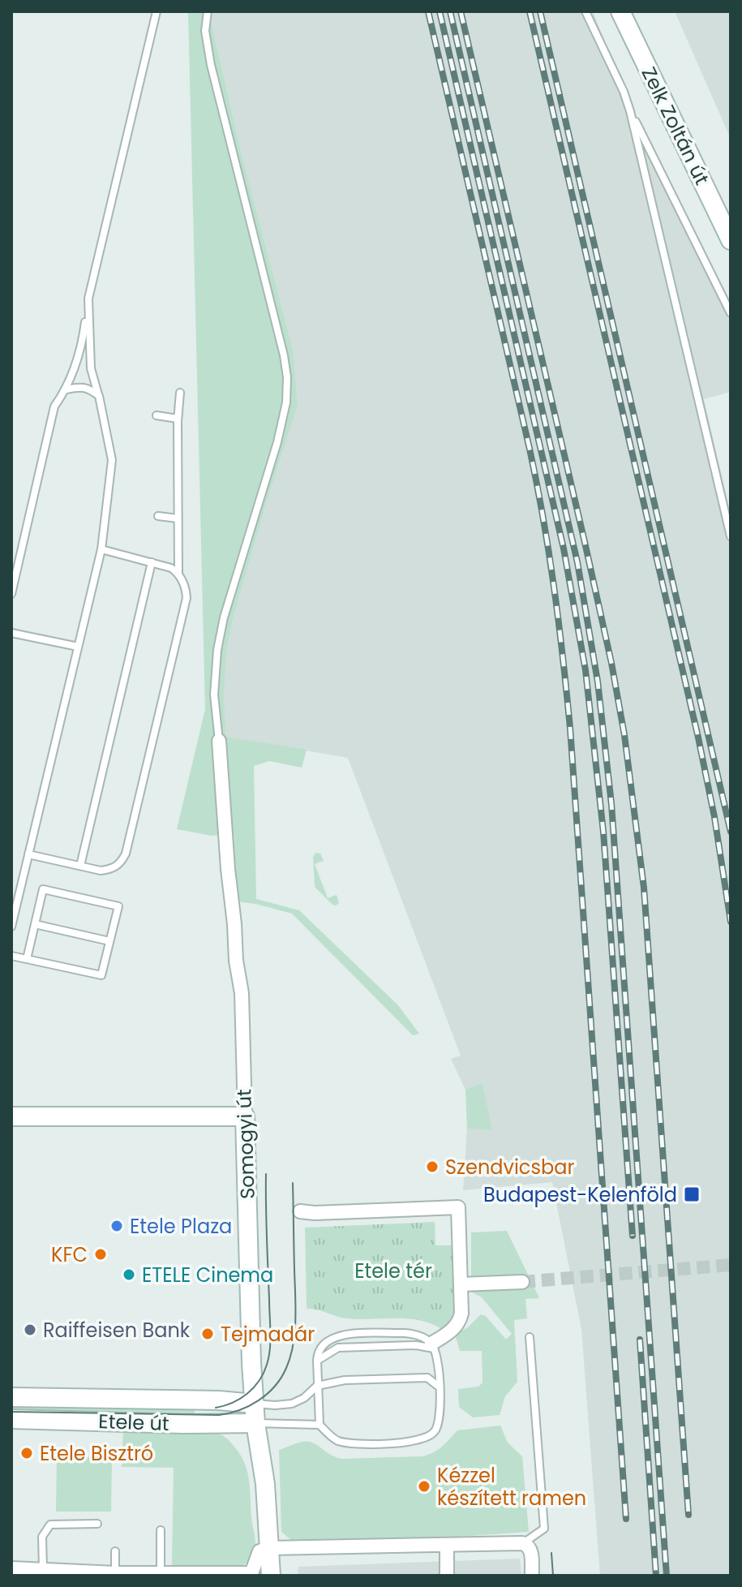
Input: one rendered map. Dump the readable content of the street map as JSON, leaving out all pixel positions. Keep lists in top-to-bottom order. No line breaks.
{"streets":{"main road":["Zelk Zoltán út","Somogyi út","Etele út"]},"crossings":[["Somogyi út","Etele út"]],"parks":["Etele tér"],"places":{"other":["Szendvicsbar","Etele Plaza","KFC","ETELE Cinema","Raiffeisen Bank","Tejmadár","Etele Bisztró","Kézzel készített ramen"],"transit":["Budapest-Kelenföld"]}}
